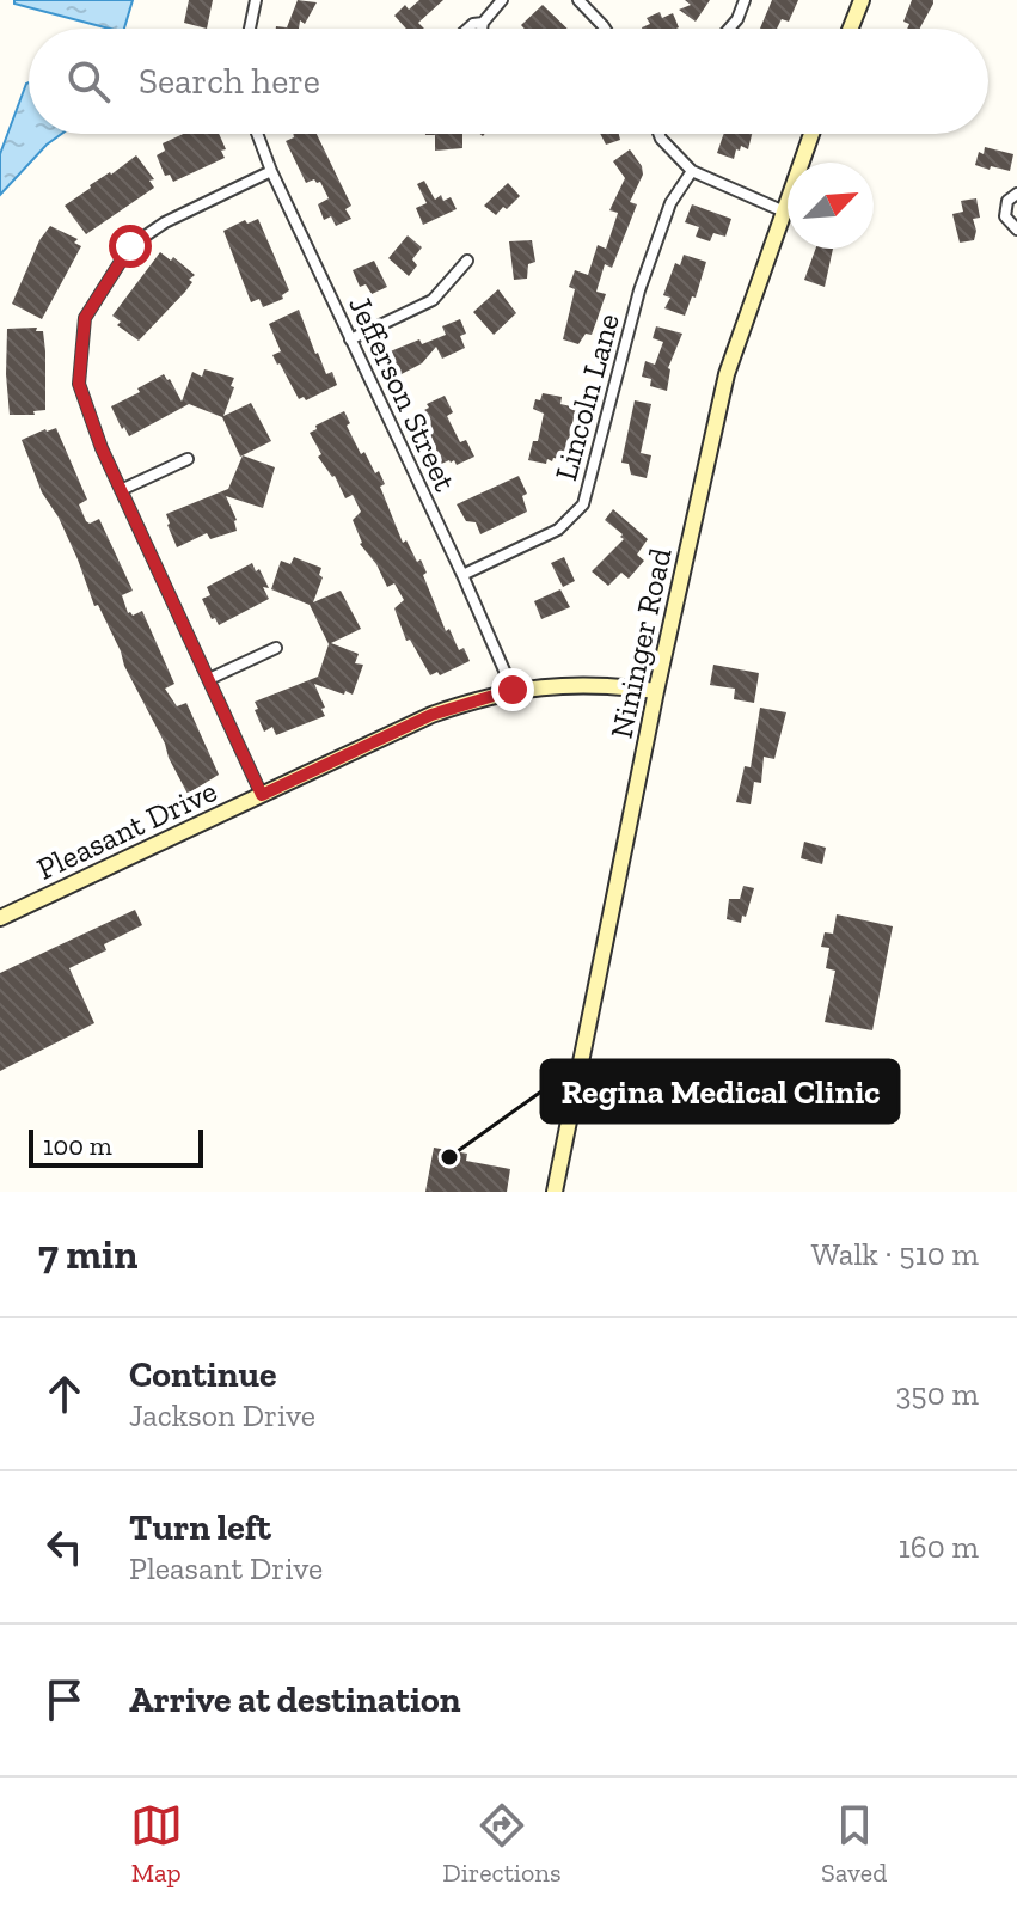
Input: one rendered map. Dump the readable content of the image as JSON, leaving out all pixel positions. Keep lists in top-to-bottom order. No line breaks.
{"streets":{"street":["Jefferson Street","Lincoln Lane","Nininger Road","Pleasant Drive"]},"crossings":[["Jefferson Street","Lincoln Lane"],["Jefferson Street","Pleasant Drive"],["Nininger Road","Pleasant Drive"]],"places":["Regina Medical Clinic"],"scale_bar":"100 m","north":"top right","page":{"search":"Search here","scale":"100 m","heading":["7 min","Walk · 510 m"],"list":[["Continue","Jackson Drive","350 m"],["Turn left","Pleasant Drive","160 m"],"Arrive at destination"],"nav":["Map","Directions","Saved"]}}
